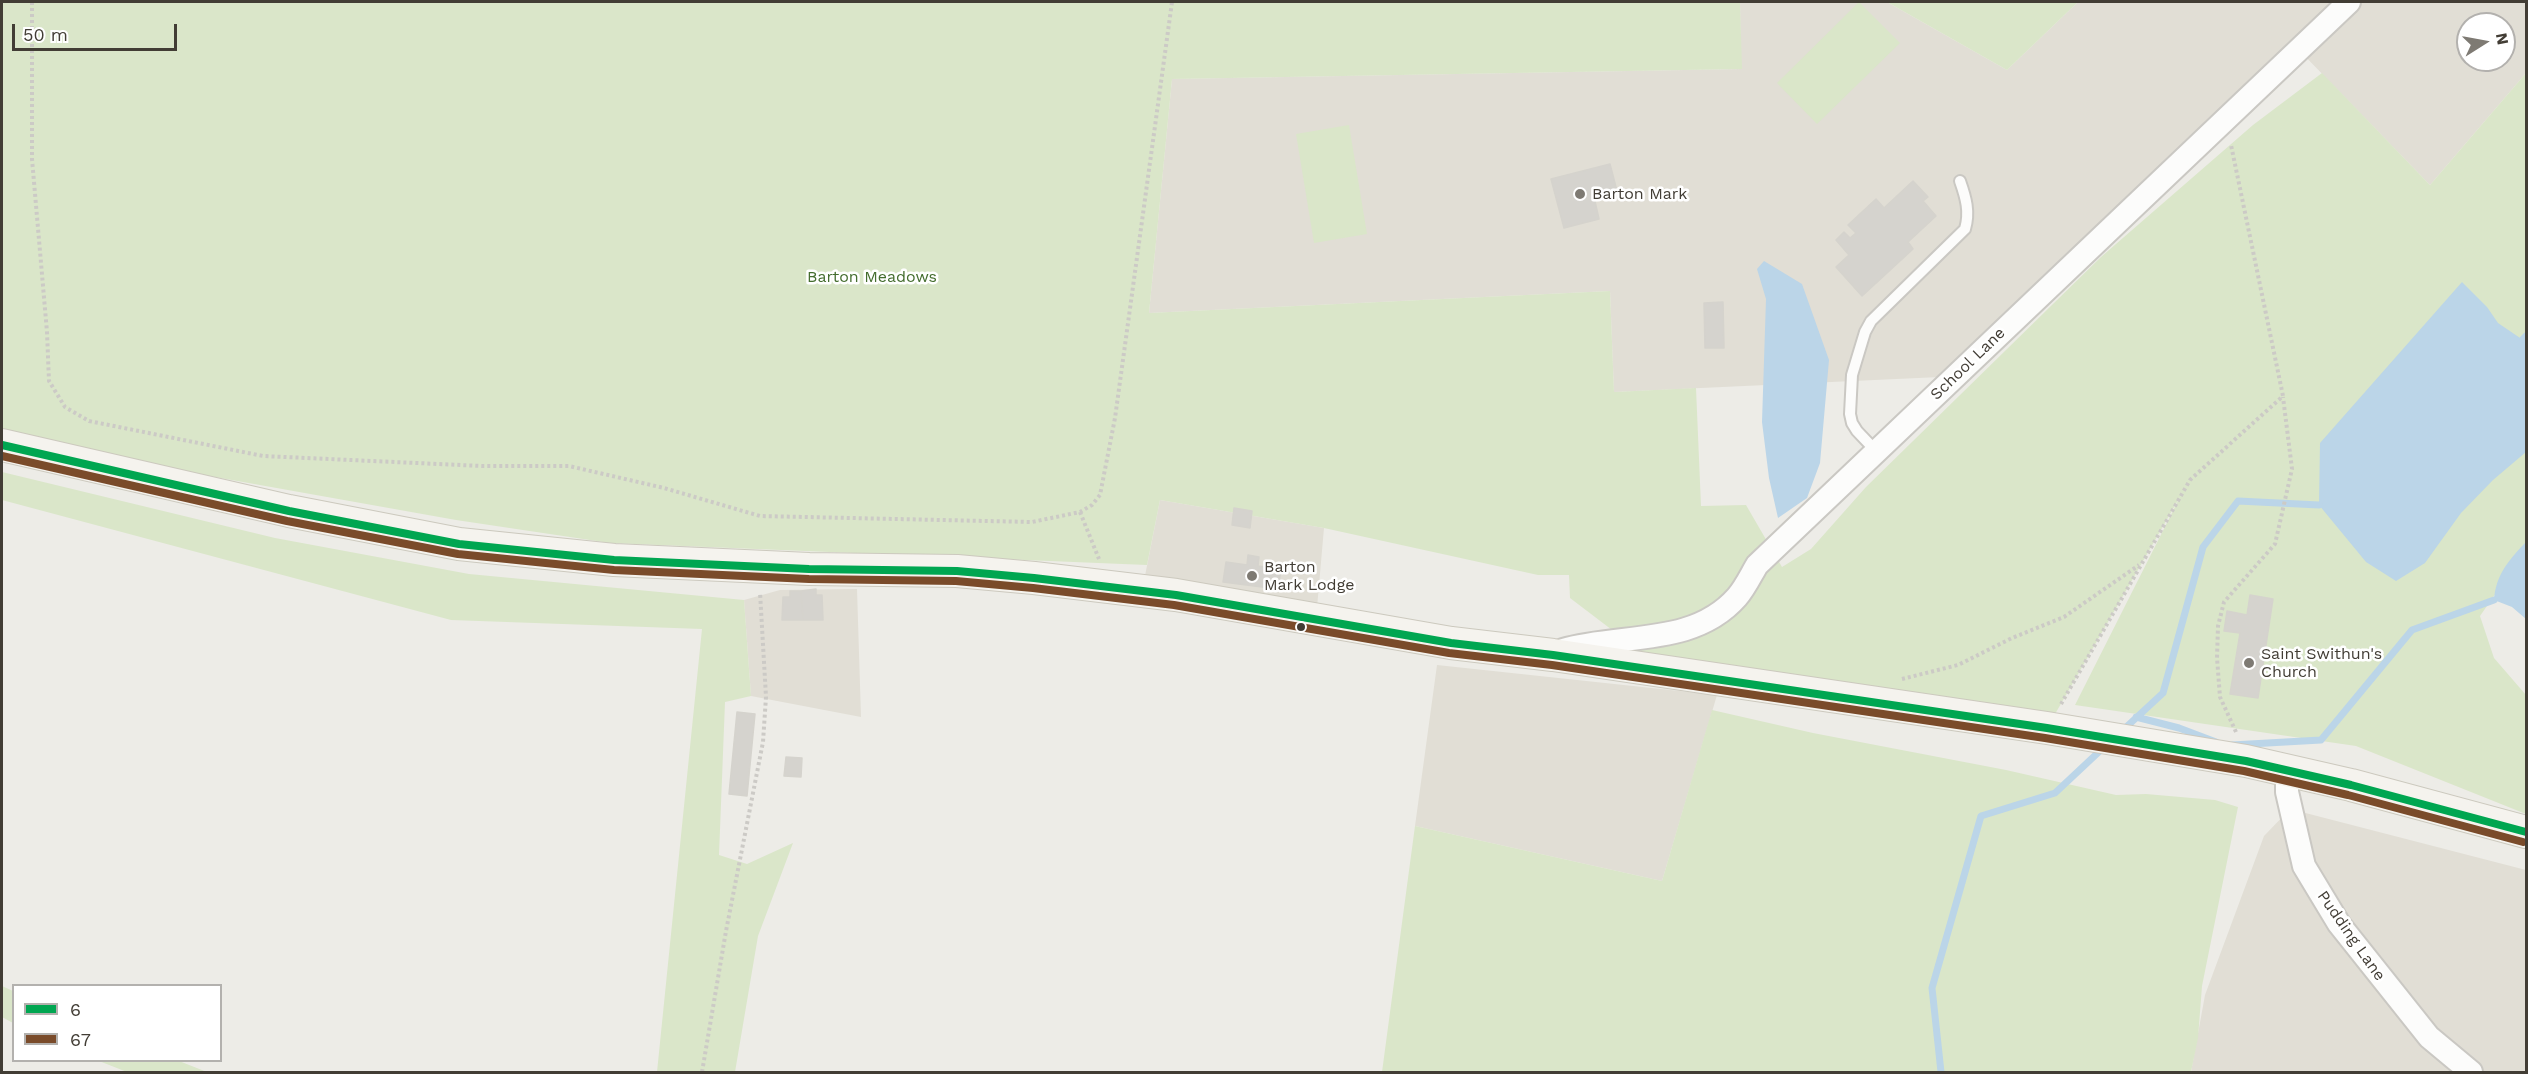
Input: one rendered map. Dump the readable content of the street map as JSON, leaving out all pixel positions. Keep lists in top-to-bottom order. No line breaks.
{"streets":{"street":["School Lane","Pudding Lane"]},"parks":["Barton Meadows"],"places":["Barton Mark","Barton Mark Lodge","Saint Swithun's Church"],"lines":["transit line 6","transit line 67"],"legend":["6","67"],"scale_bar":"50 m","north":"right"}
